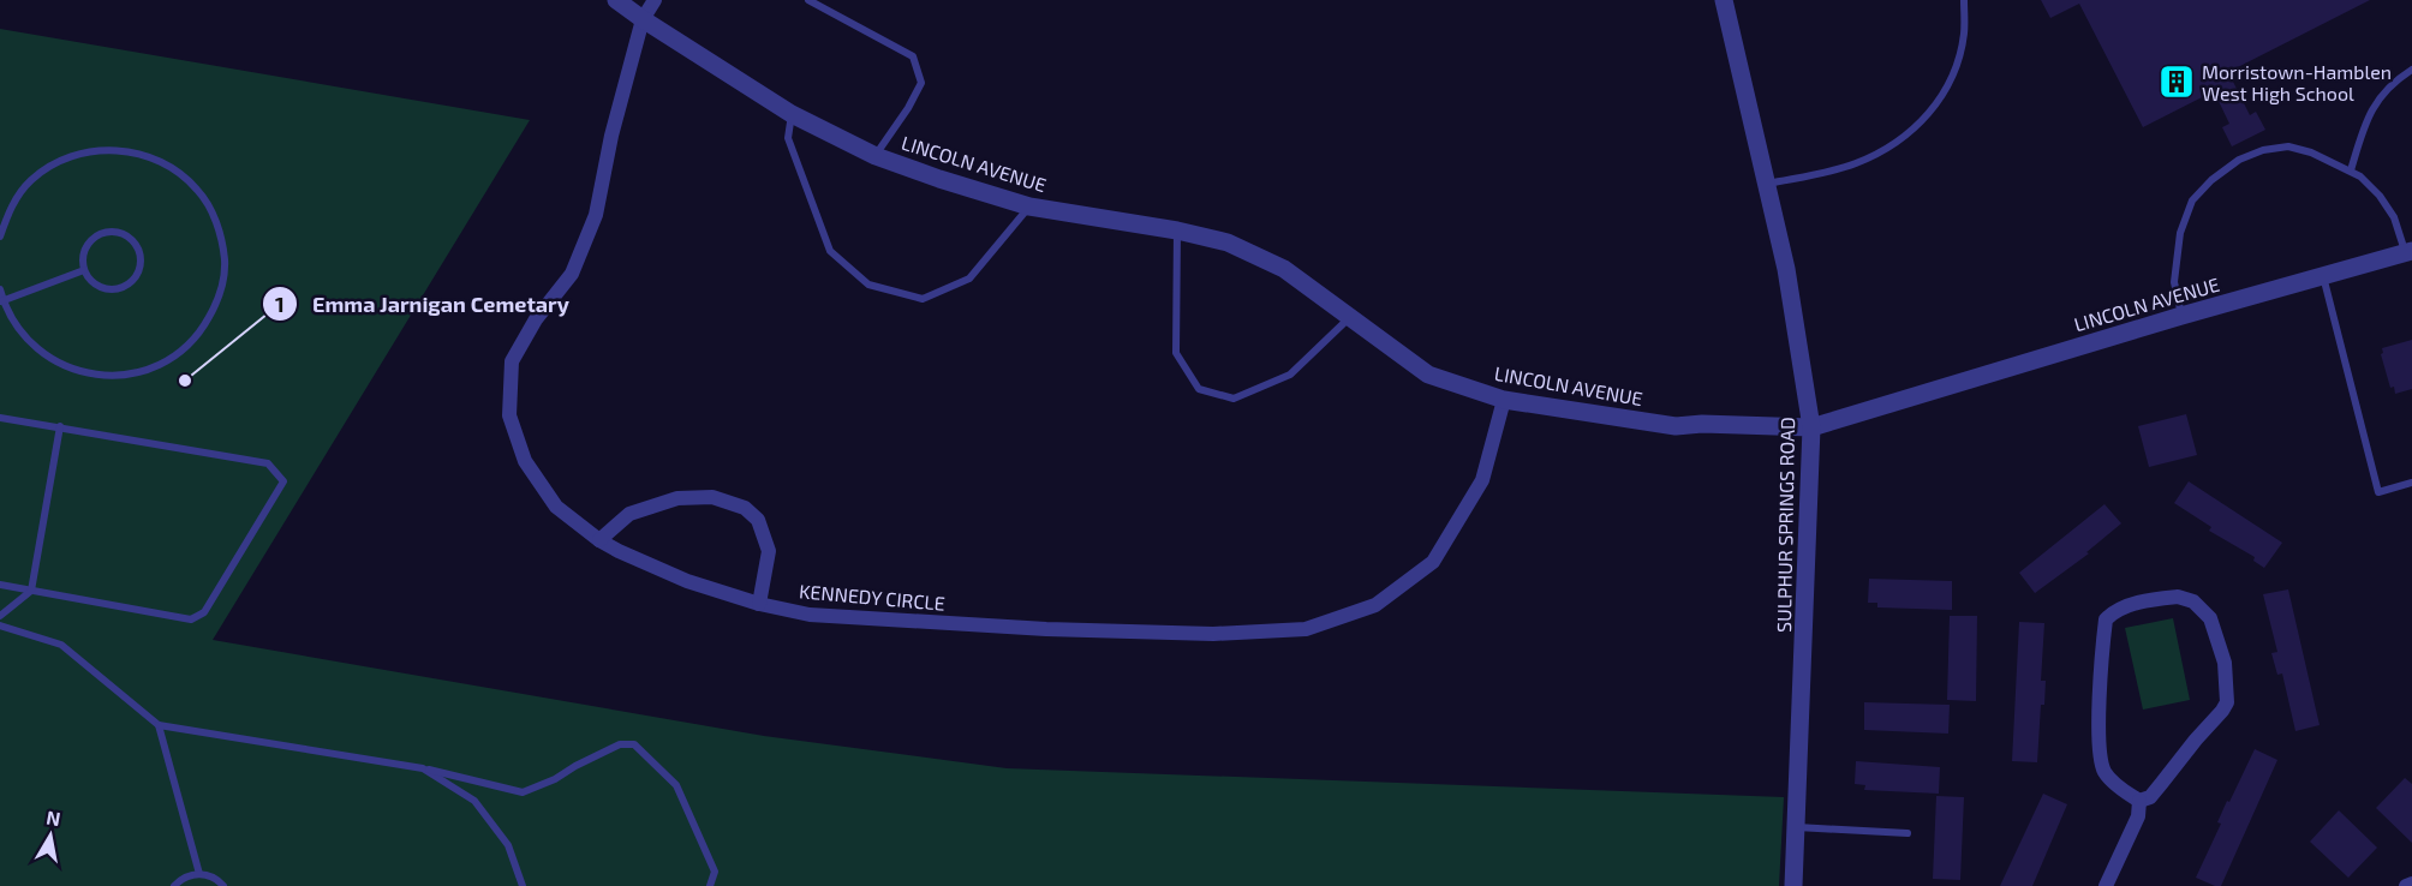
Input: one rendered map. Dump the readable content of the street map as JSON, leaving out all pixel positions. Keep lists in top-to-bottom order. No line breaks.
{"streets":{"street":["LINCOLN AVENUE","SULPHUR SPRINGS ROAD","KENNEDY CIRCLE"]},"crossings":[["LINCOLN AVENUE","SULPHUR SPRINGS ROAD"],["LINCOLN AVENUE","KENNEDY CIRCLE"]],"places":{"building":["Morristown-Hamblen West High School"],"other":["Emma Jarnigan Cemetary"]},"north":"top"}
